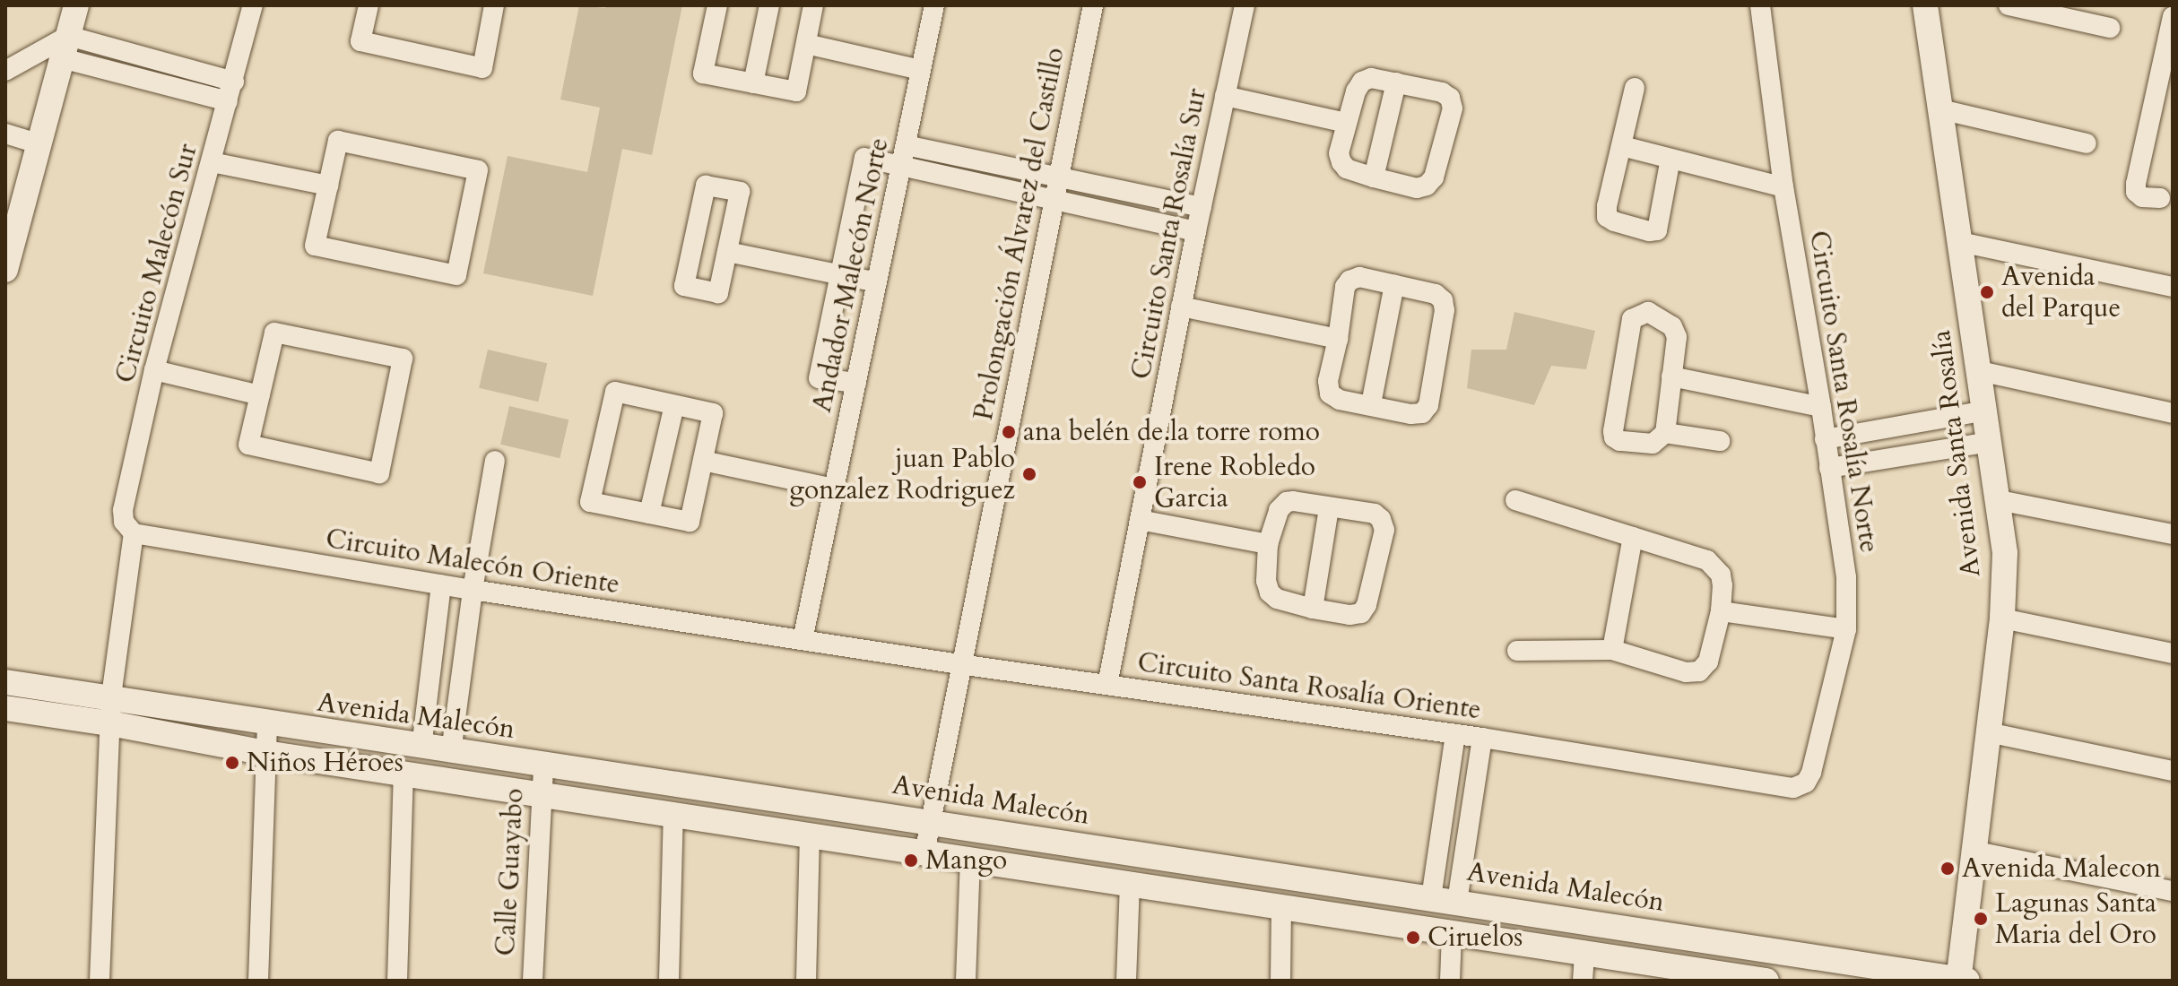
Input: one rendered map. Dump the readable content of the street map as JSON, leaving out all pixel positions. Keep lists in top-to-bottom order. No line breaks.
{"streets":{"street":["Prolongación Álvarez del Castillo","Circuito Santa Rosalía Sur","Circuito Malecón Sur","Andador Malecón Norte","Circuito Santa Rosalía Norte","Avenida Santa Rosalía","Circuito Malecón Oriente","Circuito Santa Rosalía Oriente","Avenida Malecón","Calle Guayabo"]},"crossings":[["Prolongación Álvarez del Castillo","Circuito Santa Rosalía Oriente"],["Prolongación Álvarez del Castillo","Avenida Malecón"],["Circuito Santa Rosalía Sur","Circuito Santa Rosalía Oriente"],["Circuito Malecón Sur","Circuito Malecón Oriente"],["Andador Malecón Norte","Circuito Malecón Oriente"],["Andador Malecón Norte","Circuito Santa Rosalía Oriente"],["Circuito Santa Rosalía Norte","Circuito Santa Rosalía Oriente"],["Avenida Santa Rosalía","Avenida Malecón"],["Circuito Malecón Oriente","Circuito Santa Rosalía Oriente"],["Avenida Malecón","Calle Guayabo"]],"places":["Avenida del Parque","ana belén de.la torre romo","juan Pablo gonzalez Rodriguez","Irene Robledo Garcia","Niños Héroes","Mango","Avenida Malecon","Lagunas Santa Maria del Oro","Ciruelos"]}
